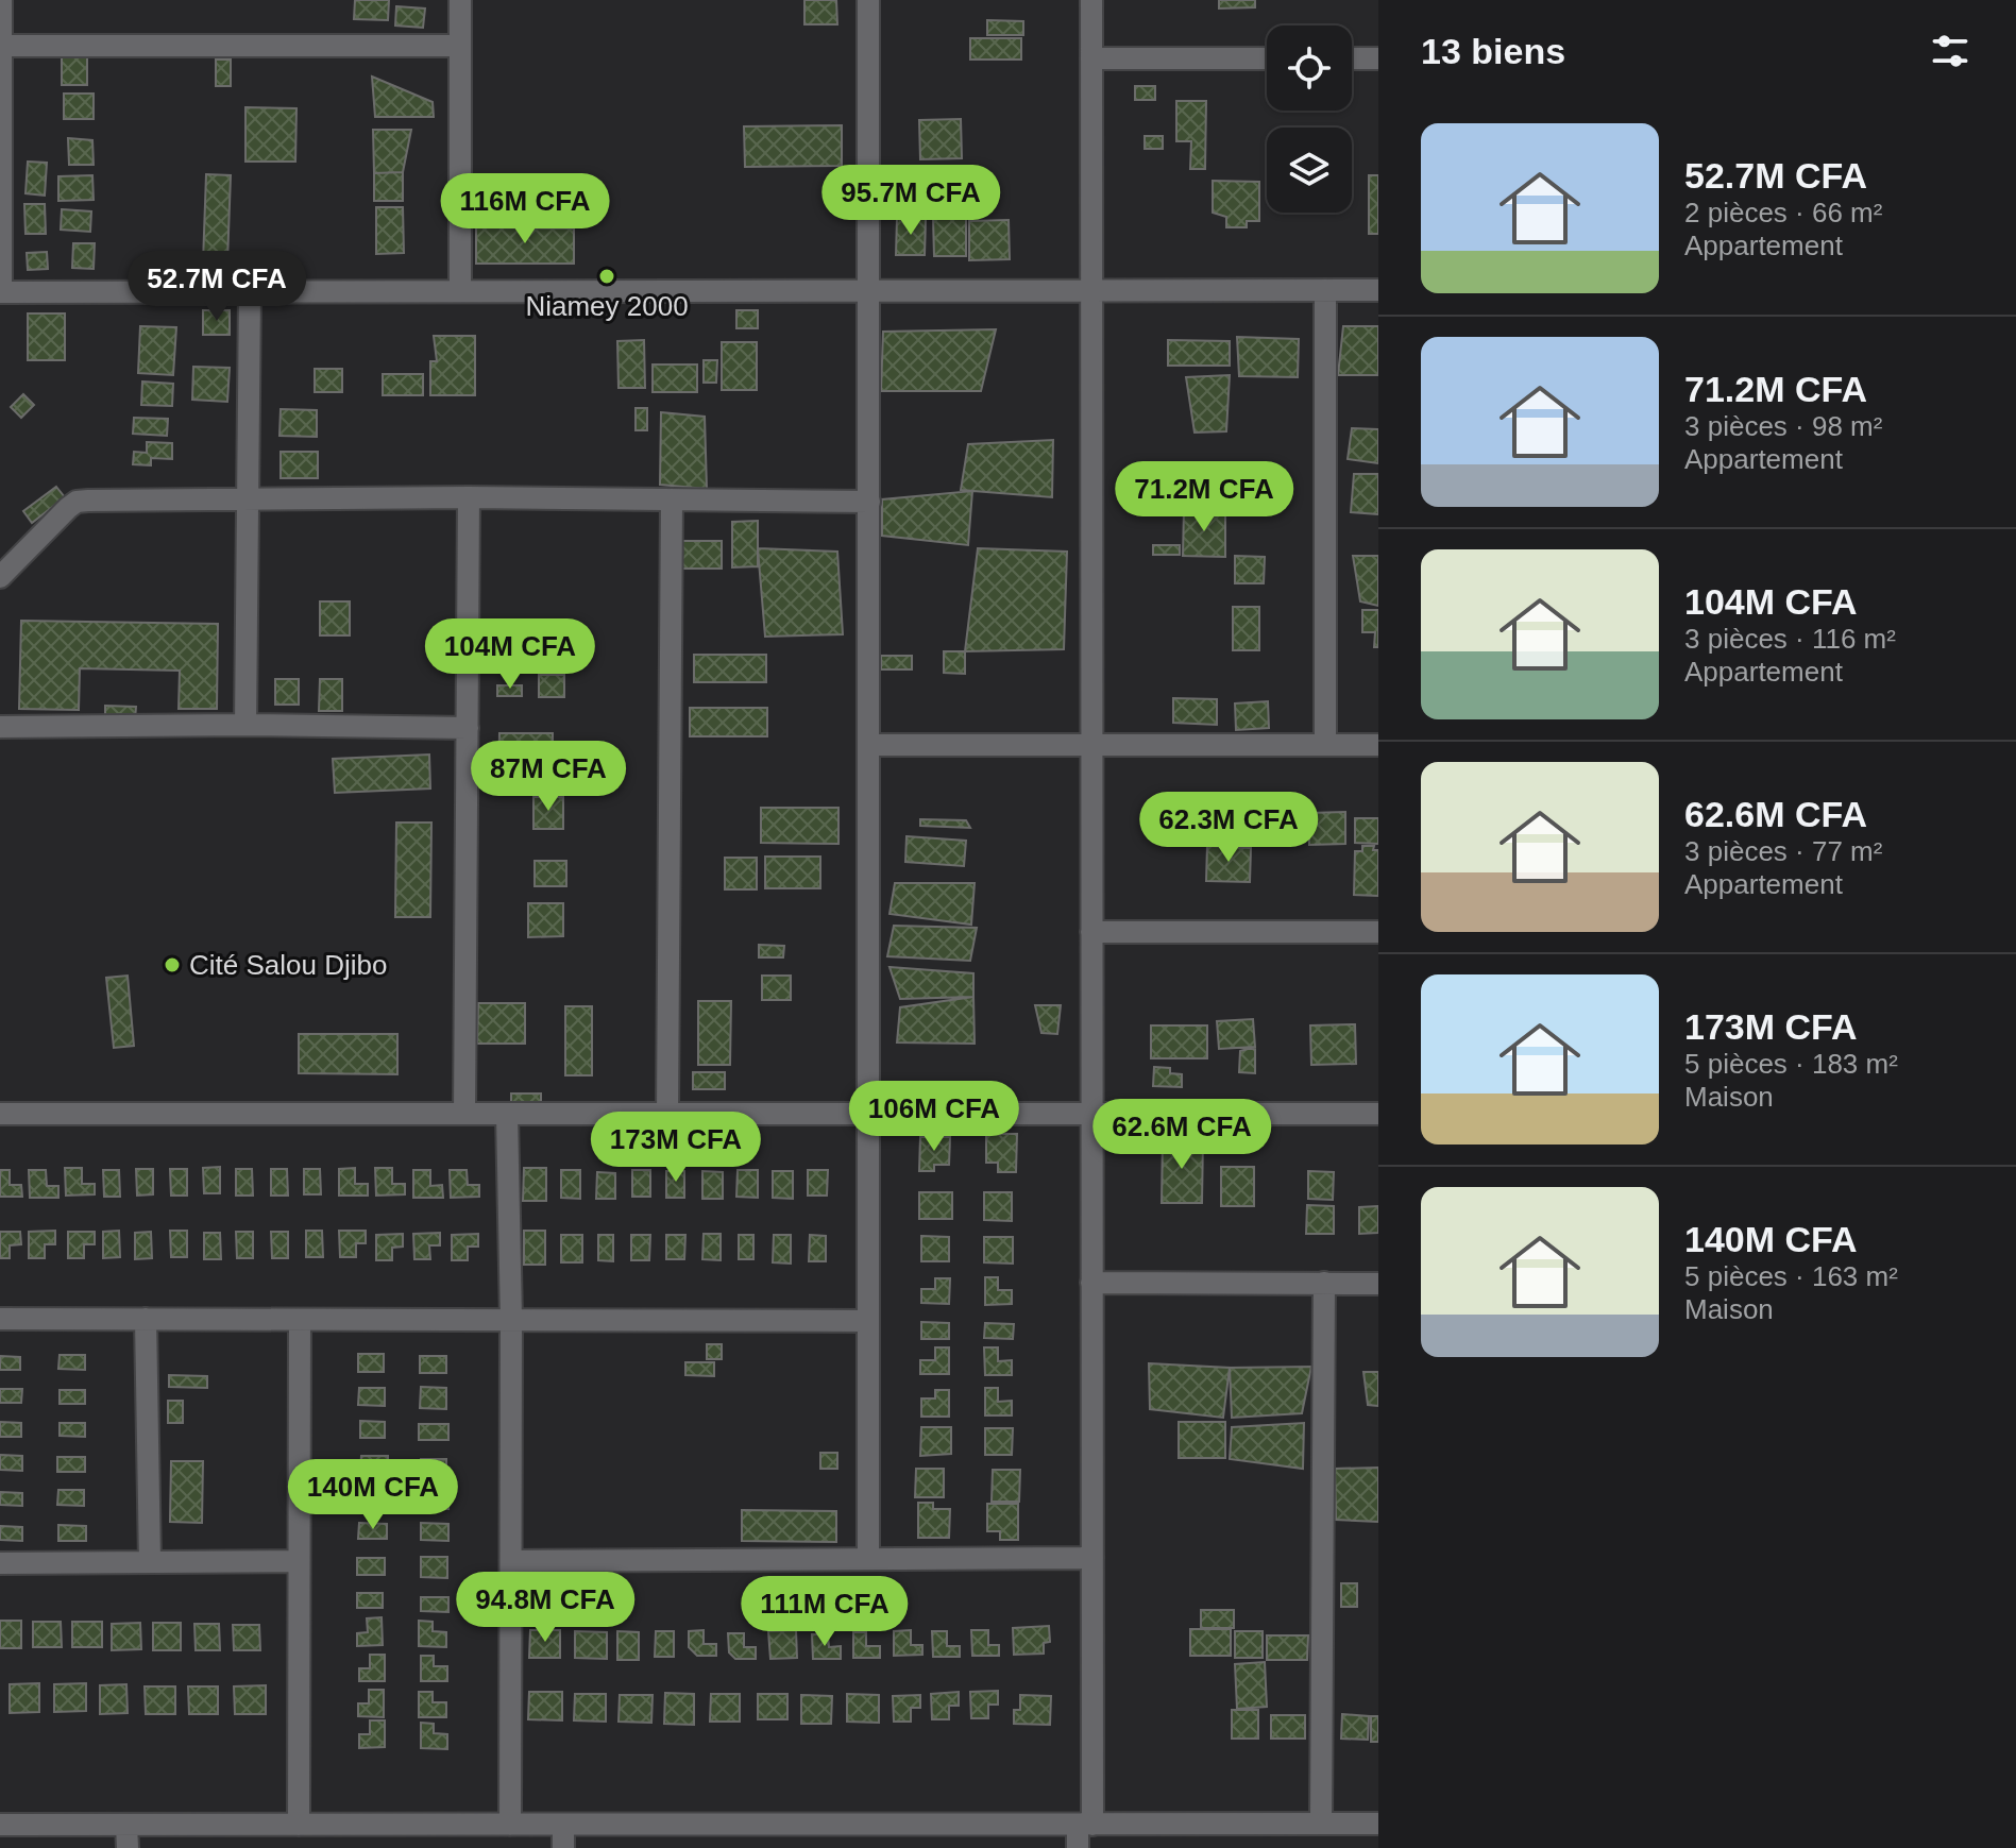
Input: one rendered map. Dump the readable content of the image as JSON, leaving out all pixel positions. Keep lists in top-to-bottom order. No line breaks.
{"places":["Niamey 2000","Cité Salou Djibo"],"page":{"heading":"13 biens","list":[{"name":"52.7M CFA","note":"2 pièces · 66 m² · Appartement"},{"name":"71.2M CFA","note":"3 pièces · 98 m² · Appartement"},{"name":"104M CFA","note":"3 pièces · 116 m² · Appartement"},{"name":"62.6M CFA","note":"3 pièces · 77 m² · Appartement"},{"name":"173M CFA","note":"5 pièces · 183 m² · Maison"},{"name":"140M CFA","note":"5 pièces · 163 m² · Maison"}],"price":["95.7M CFA","116M CFA","52.7M CFA","71.2M CFA","104M CFA","87M CFA","62.3M CFA","106M CFA","62.6M CFA","173M CFA","140M CFA","94.8M CFA","111M CFA"]}}
